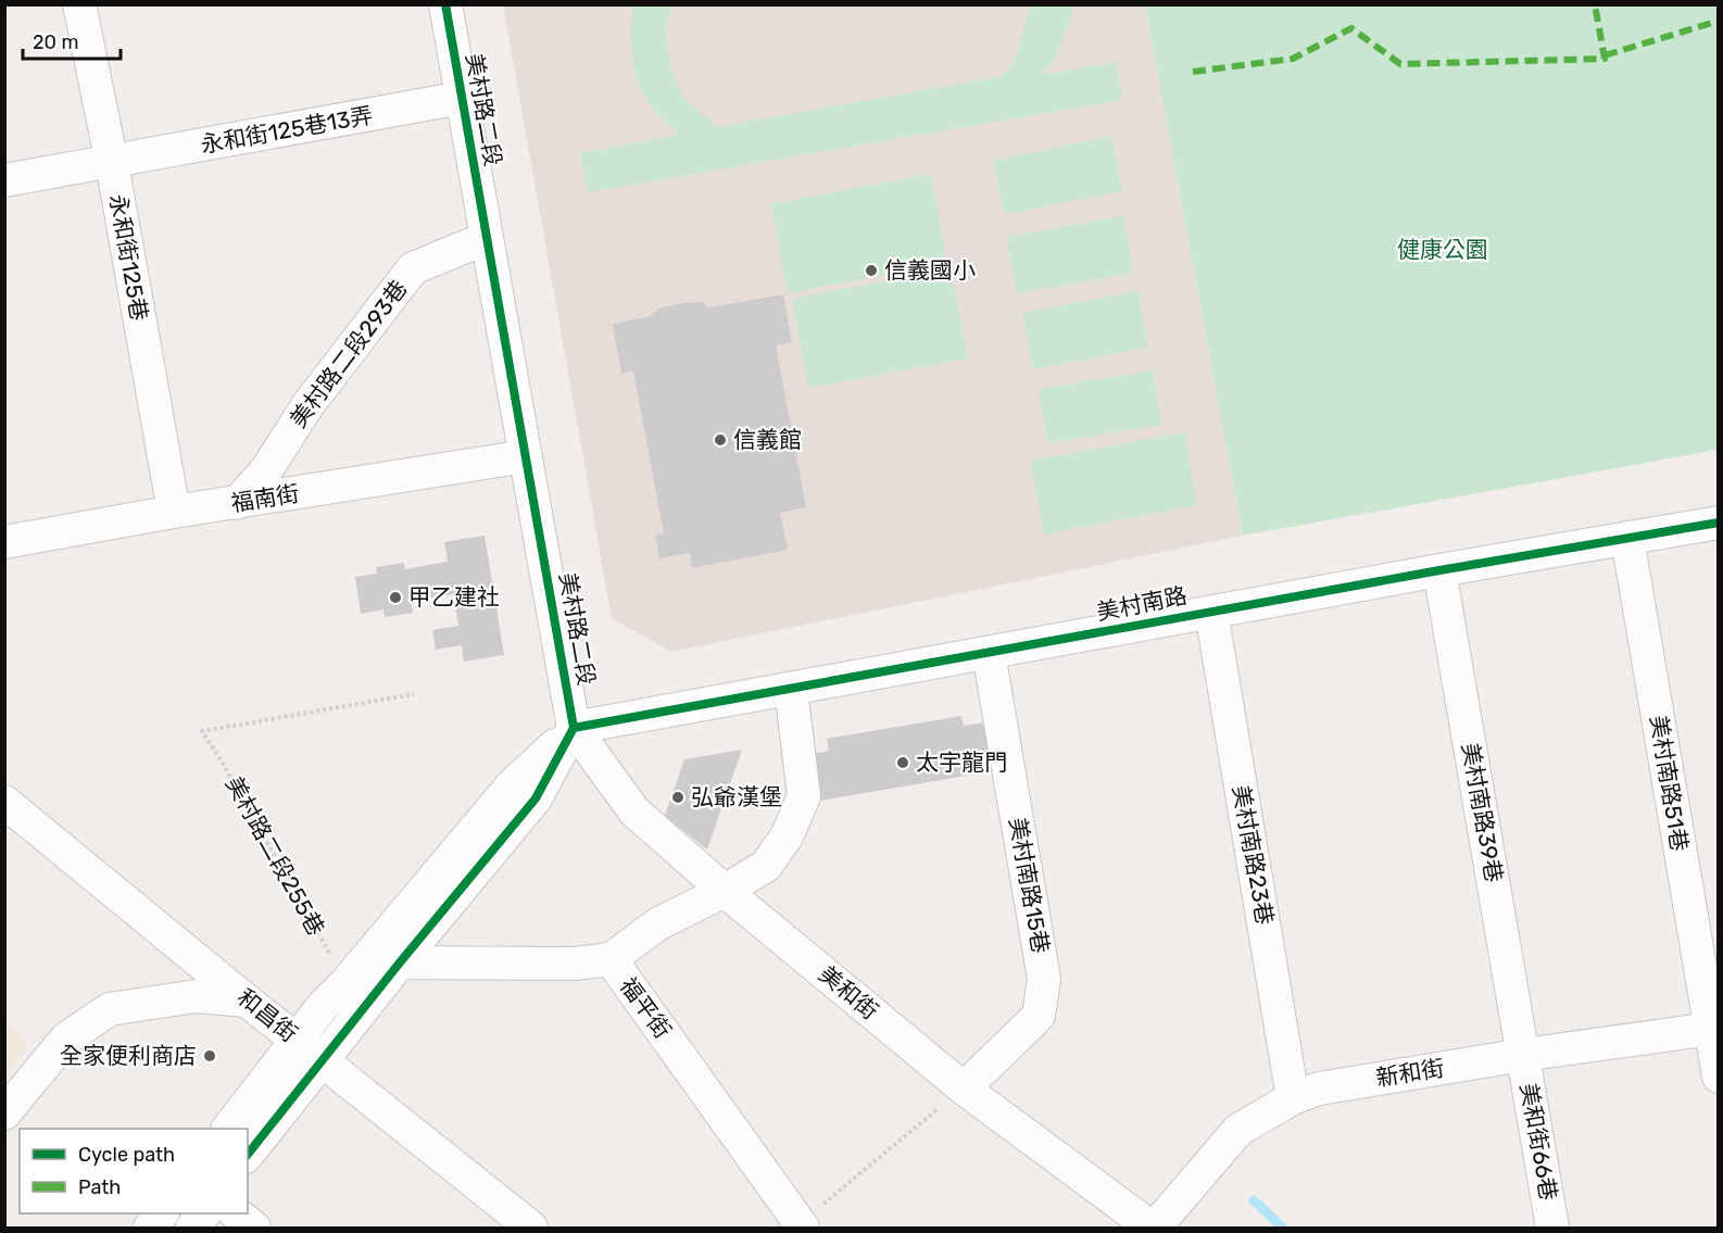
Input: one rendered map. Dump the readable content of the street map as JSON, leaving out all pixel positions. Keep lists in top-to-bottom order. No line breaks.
{"streets":{"street":["美村路二段","永和街125巷13弄","永和街125巷","美村路二段293巷","福南街","美村南路","美村南路51巷","美村南路39巷","美村南路23巷","美村南路15巷","美和街","福平街","和昌街","新和街","美和街66巷"],"path":["美村路二段255巷"]},"crossings":[["美村路二段","永和街125巷13弄"],["美村路二段","美村路二段293巷"],["美村路二段","福南街"],["美村路二段","美村南路"],["美村路二段","美和街"],["永和街125巷13弄","永和街125巷"],["永和街125巷","福南街"],["美村路二段293巷","福南街"],["美村南路","美村南路51巷"],["美村南路","美村南路39巷"],["美村南路","美村南路23巷"],["美村南路","美村南路15巷"],["美村南路","美和街"],["美村南路51巷","新和街"],["美村南路39巷","新和街"],["美村南路39巷","美和街66巷"],["美村南路23巷","新和街"],["美村南路15巷","美和街"],["美和街","新和街"],["新和街","美和街66巷"]],"parks":["健康公園"],"places":["信義國小","信義館","甲乙建社","太宇龍門","弘爺漢堡","全家便利商店"],"legend":["Cycle path","Path"],"scale_bar":"20 m"}
